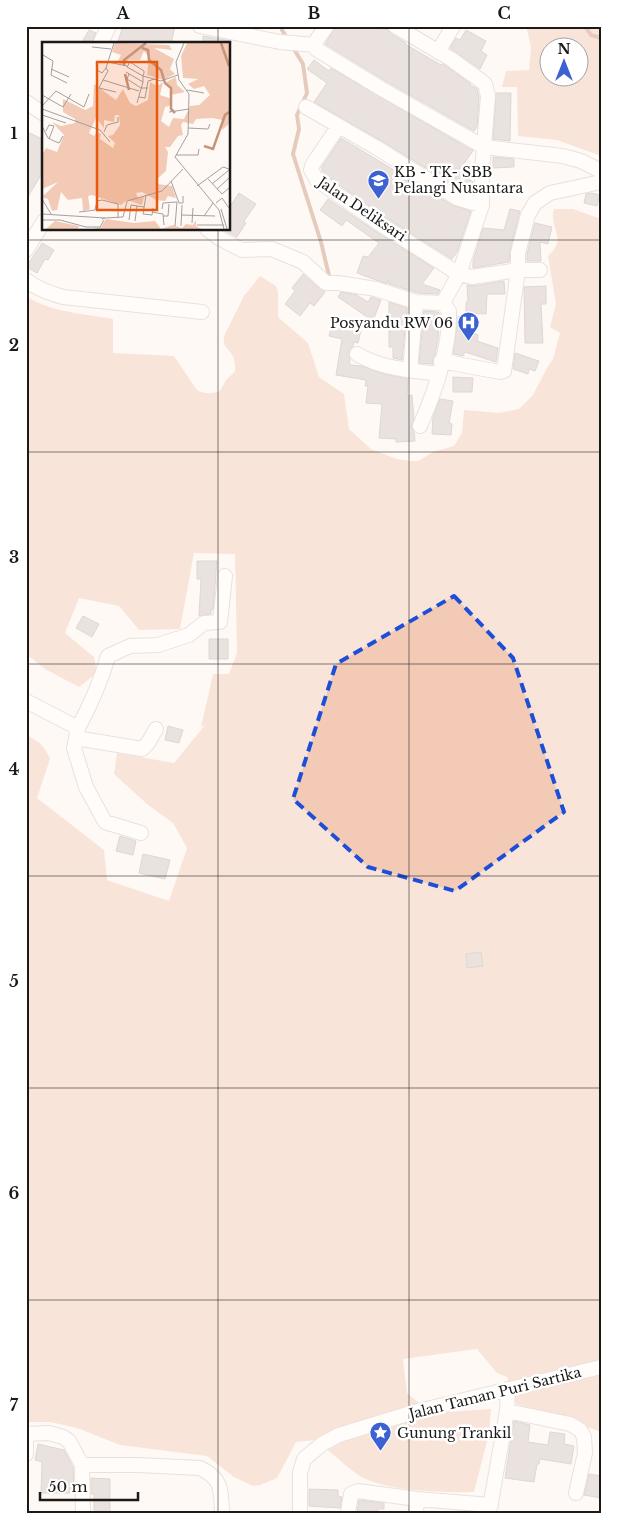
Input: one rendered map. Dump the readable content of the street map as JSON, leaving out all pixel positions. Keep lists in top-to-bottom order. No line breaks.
{"streets":{"street":["Jalan Deliksari","Jalan Taman Puri Sartika"]},"places":{"school or university":["KB - TK- SBB Pelangi Nusantara"],"hospital":["Posyandu RW 06"],"place":["Gunung Trankil"]},"scale_bar":"50 m","north":"top","grid":{"columns":["A","B","C"],"rows":["1","2","3","4","5","6","7"]}}
